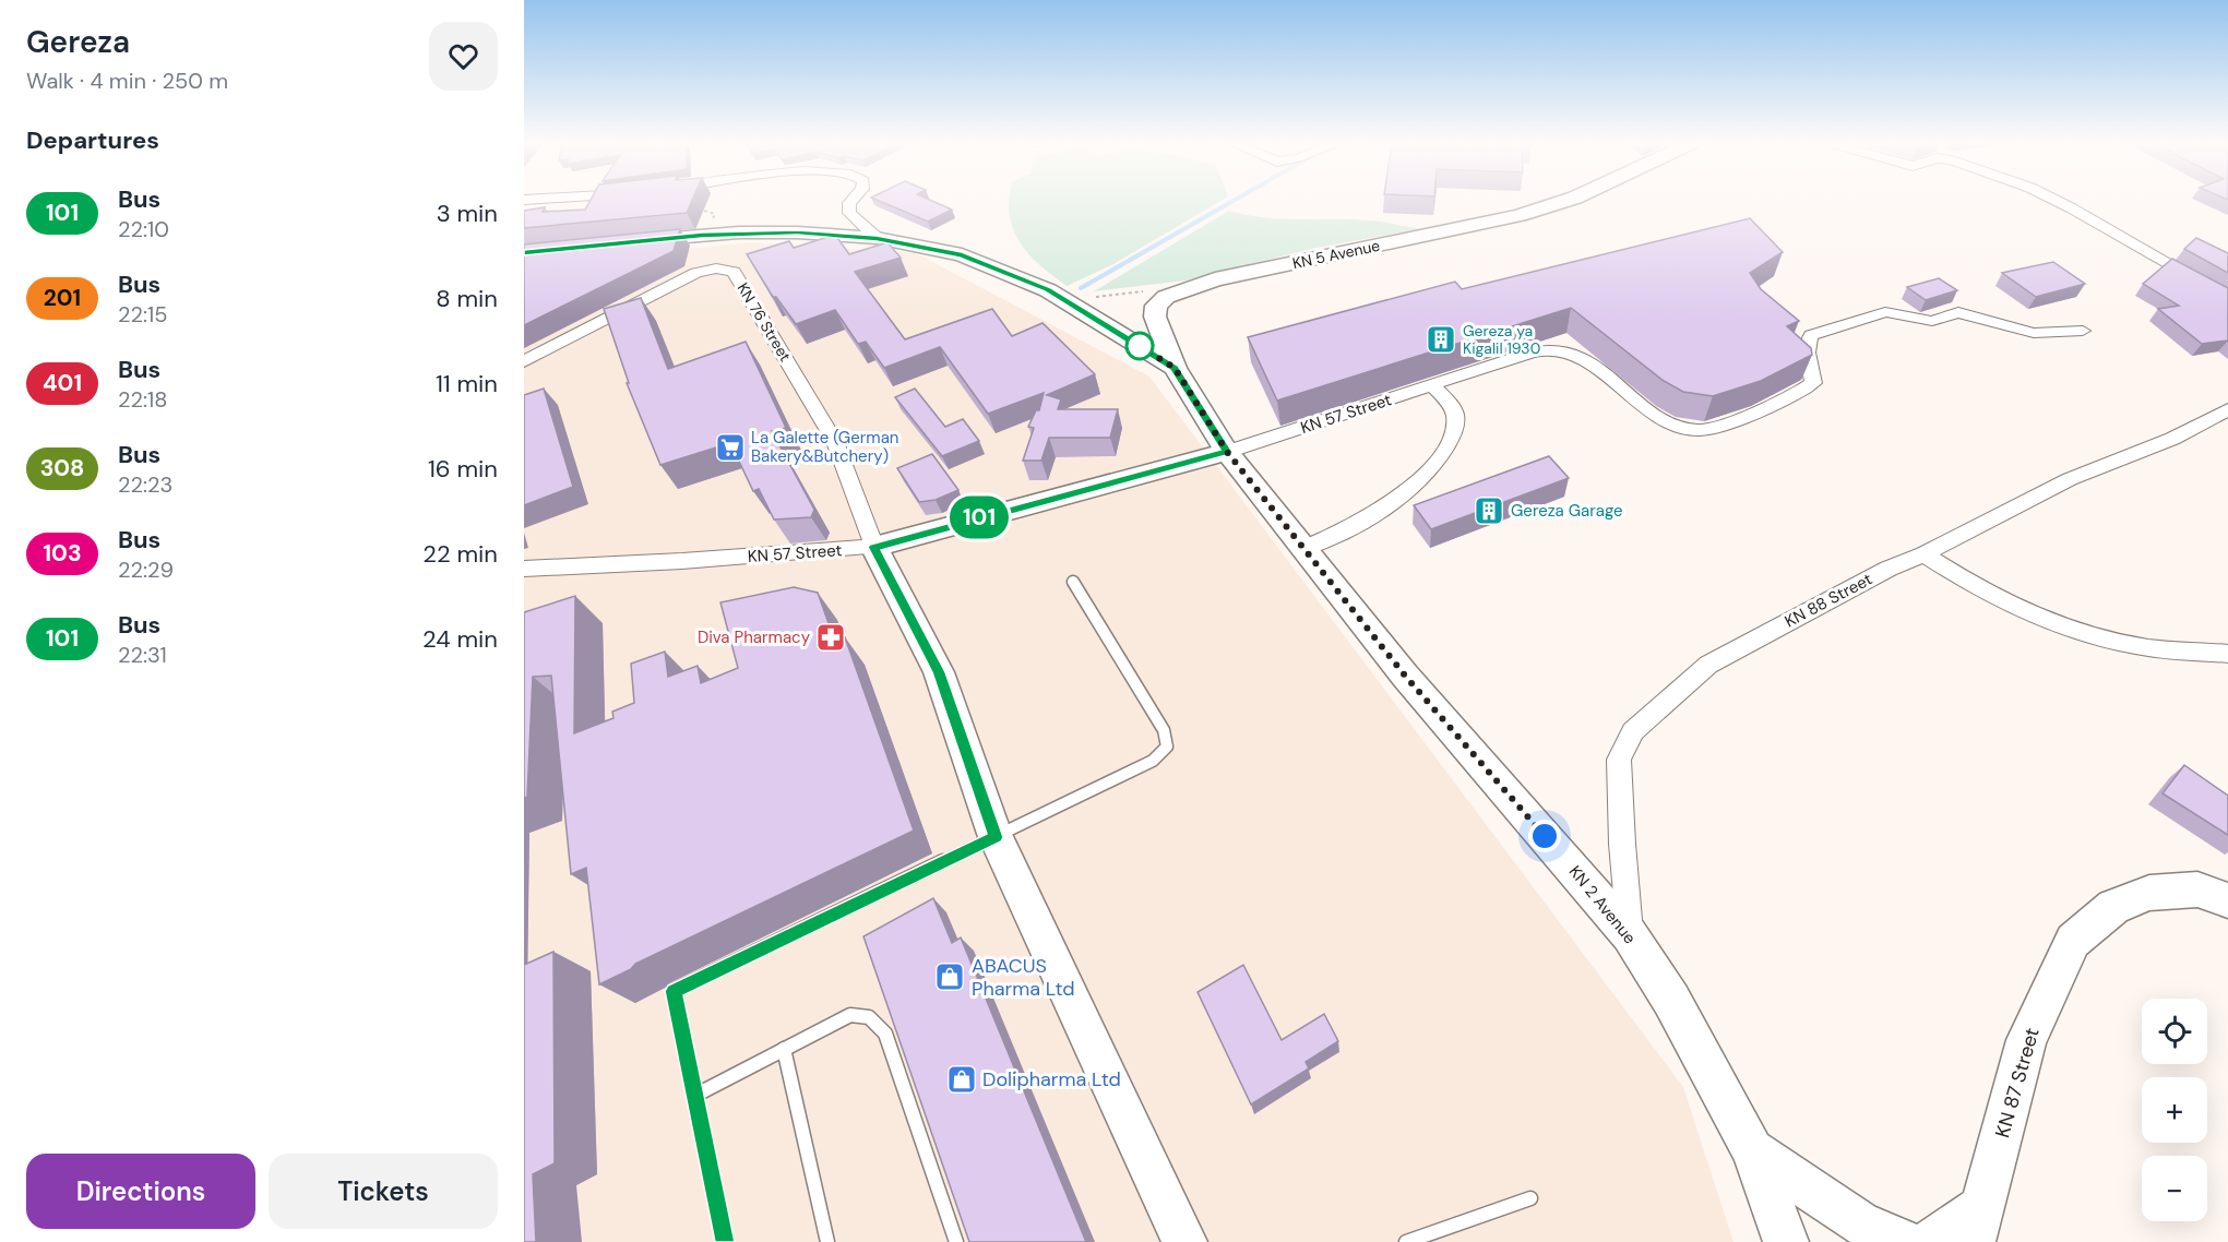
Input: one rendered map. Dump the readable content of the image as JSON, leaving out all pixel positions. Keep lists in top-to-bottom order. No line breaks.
{"streets":{"main road":["KN 5 Avenue","KN 57 Street","KN 2 Avenue","KN 87 Street"],"street":["KN 76 Street","KN 88 Street"]},"crossings":[["KN 5 Avenue","KN 2 Avenue"],["KN 76 Street","KN 57 Street"],["KN 57 Street","KN 2 Avenue"],["KN 88 Street","KN 2 Avenue"]],"places":{"building":["Gereza ya KigaliI 1930","Gereza Garage"],"supermarket":["La Galette (German Bakery&Butchery)"],"pharmacy":["Diva Pharmacy"],"shop":["ABACUS Pharma Ltd","Dolipharma Ltd"]},"lines":["bus line 101"],"page":{"heading":[["Gereza","Walk · 4 min · 250 m"],"Departures"],"on_map":"101","list":[{"mark":"101","name":"Bus","note":"22:10","value":"3 min"},{"mark":"201","name":"Bus","note":"22:15","value":"8 min"},{"mark":"401","name":"Bus","note":"22:18","value":"11 min"},{"mark":"308","name":"Bus","note":"22:23","value":"16 min"},{"mark":"103","name":"Bus","note":"22:29","value":"22 min"},{"mark":"101","name":"Bus","note":"22:31","value":"24 min"}],"map_buttons":["+","−"],"buttons":["Directions","Tickets"]}}
